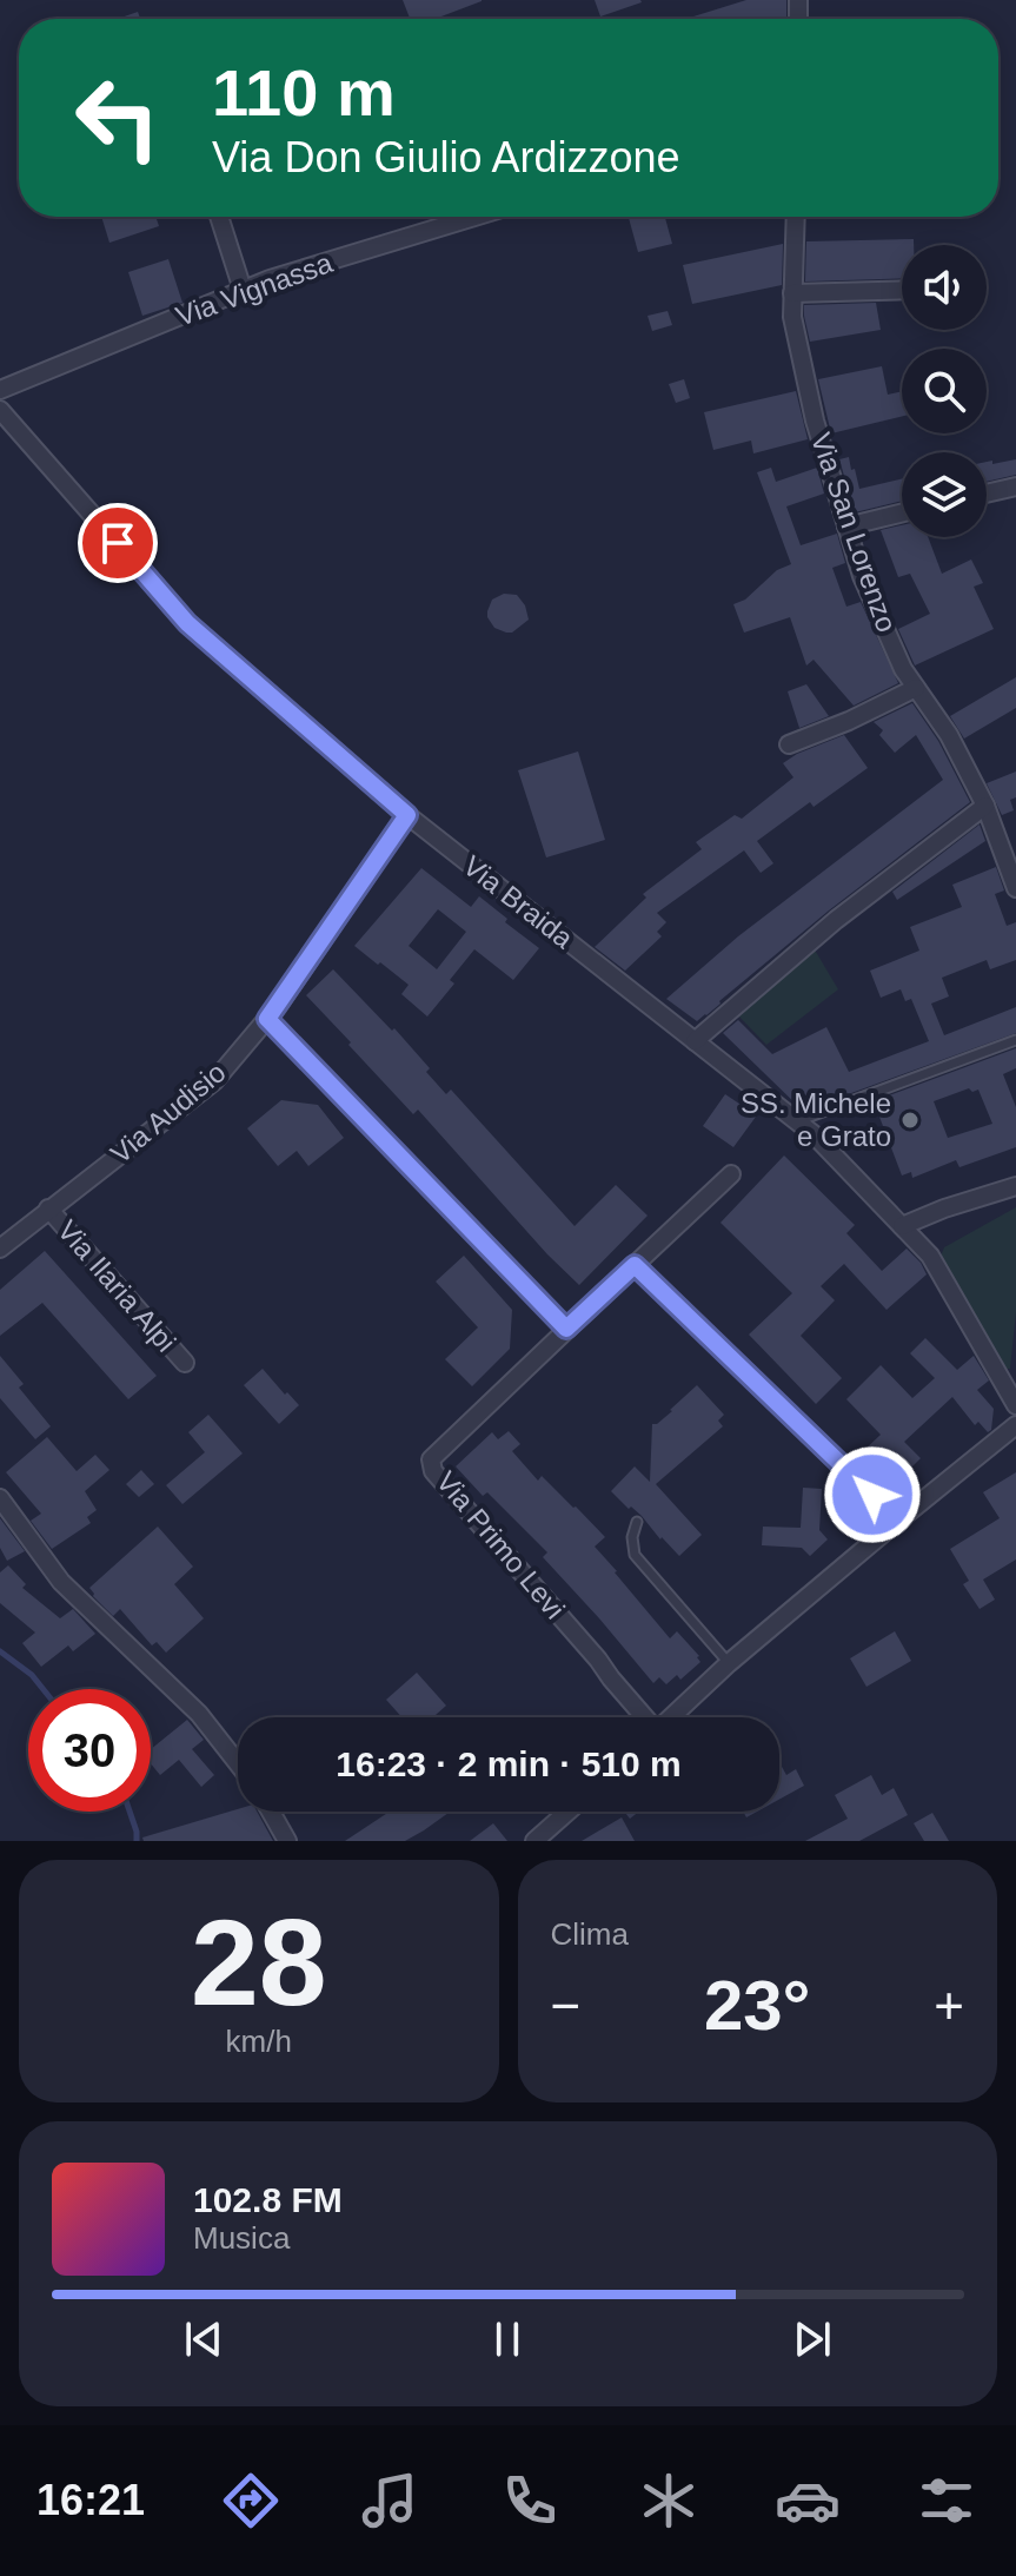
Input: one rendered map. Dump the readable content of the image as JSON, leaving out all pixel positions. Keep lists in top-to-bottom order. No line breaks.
{"streets":{"street":["Via Vignassa","Via San Lorenzo","Via Braida","Via Audisio","Via Ilaria Alpi","Via Primo Levi"]},"crossings":[["Via Braida","Via Audisio"],["Via Audisio","Via Ilaria Alpi"]],"places":["SS. Michele e Grato"],"page":{"turn":["110 m","Via Don Giulio Ardizzone"],"limit":"30","trip":"16:23 · 2 min · 510 m","tile":[["28","km/h"],"Clima"],"heat":["−","23°","+"],"song":["102.8 FM","Musica"],"tabs":"16:21"}}
